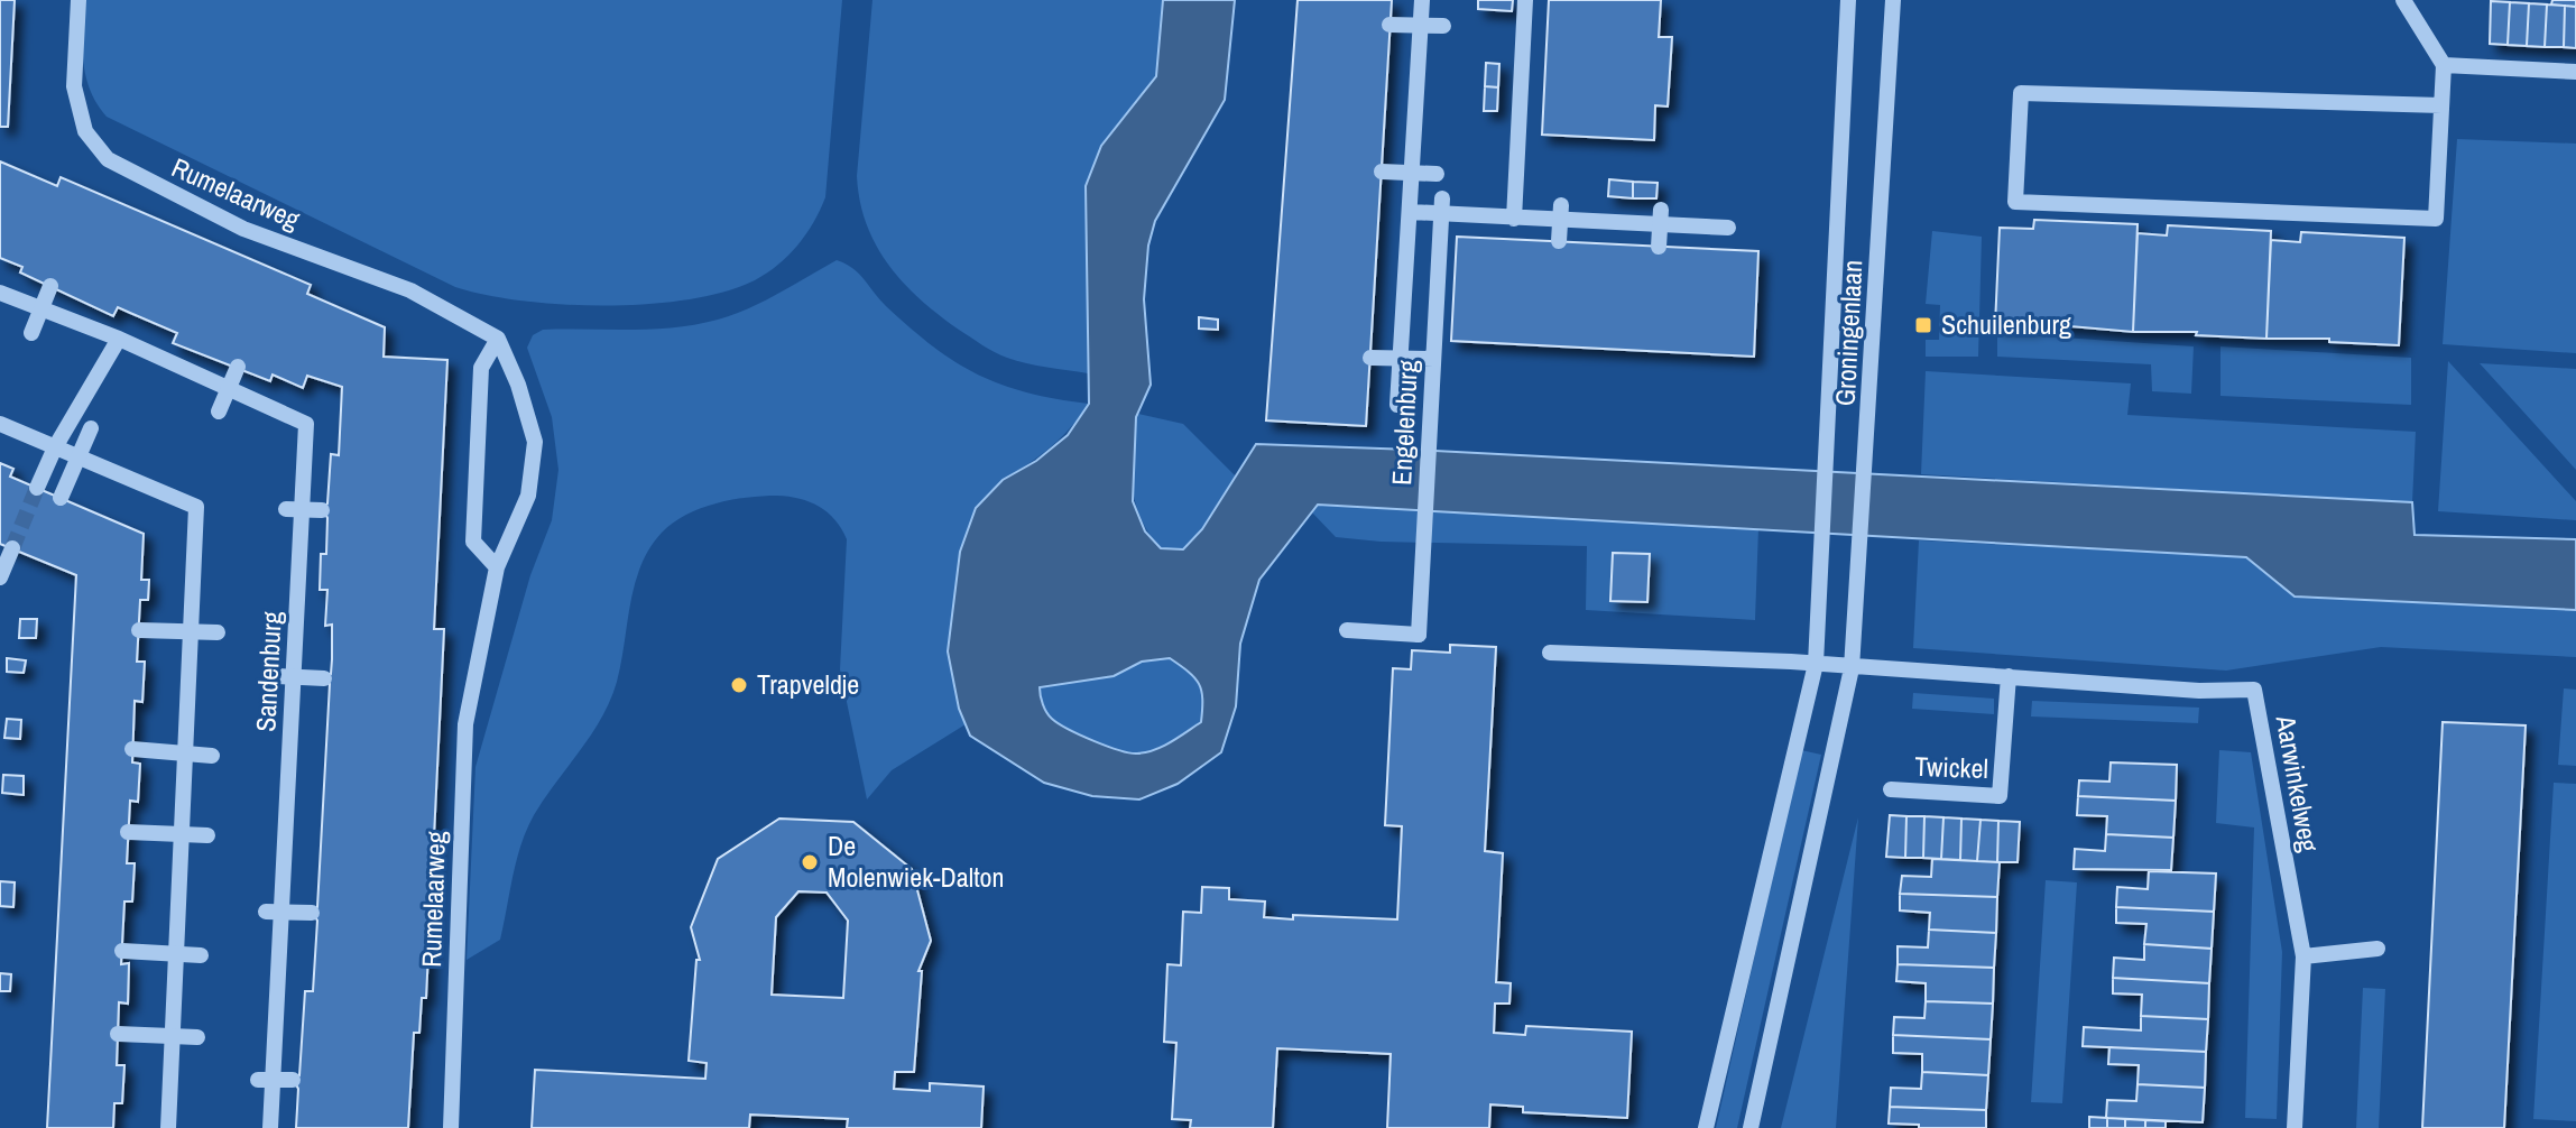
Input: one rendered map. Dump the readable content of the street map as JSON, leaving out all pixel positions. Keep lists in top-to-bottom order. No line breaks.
{"streets":{"street":["Rumelaarweg","Groningenlaan","Engelenburg","Sandenburg","Twickel","Aarwinkelweg"]},"crossings":[["Groningenlaan","Aarwinkelweg"],["Twickel","Aarwinkelweg"]],"places":{"transit":["Schuilenburg"],"other":["Trapveldje","De Molenwiek-Dalton"]}}
